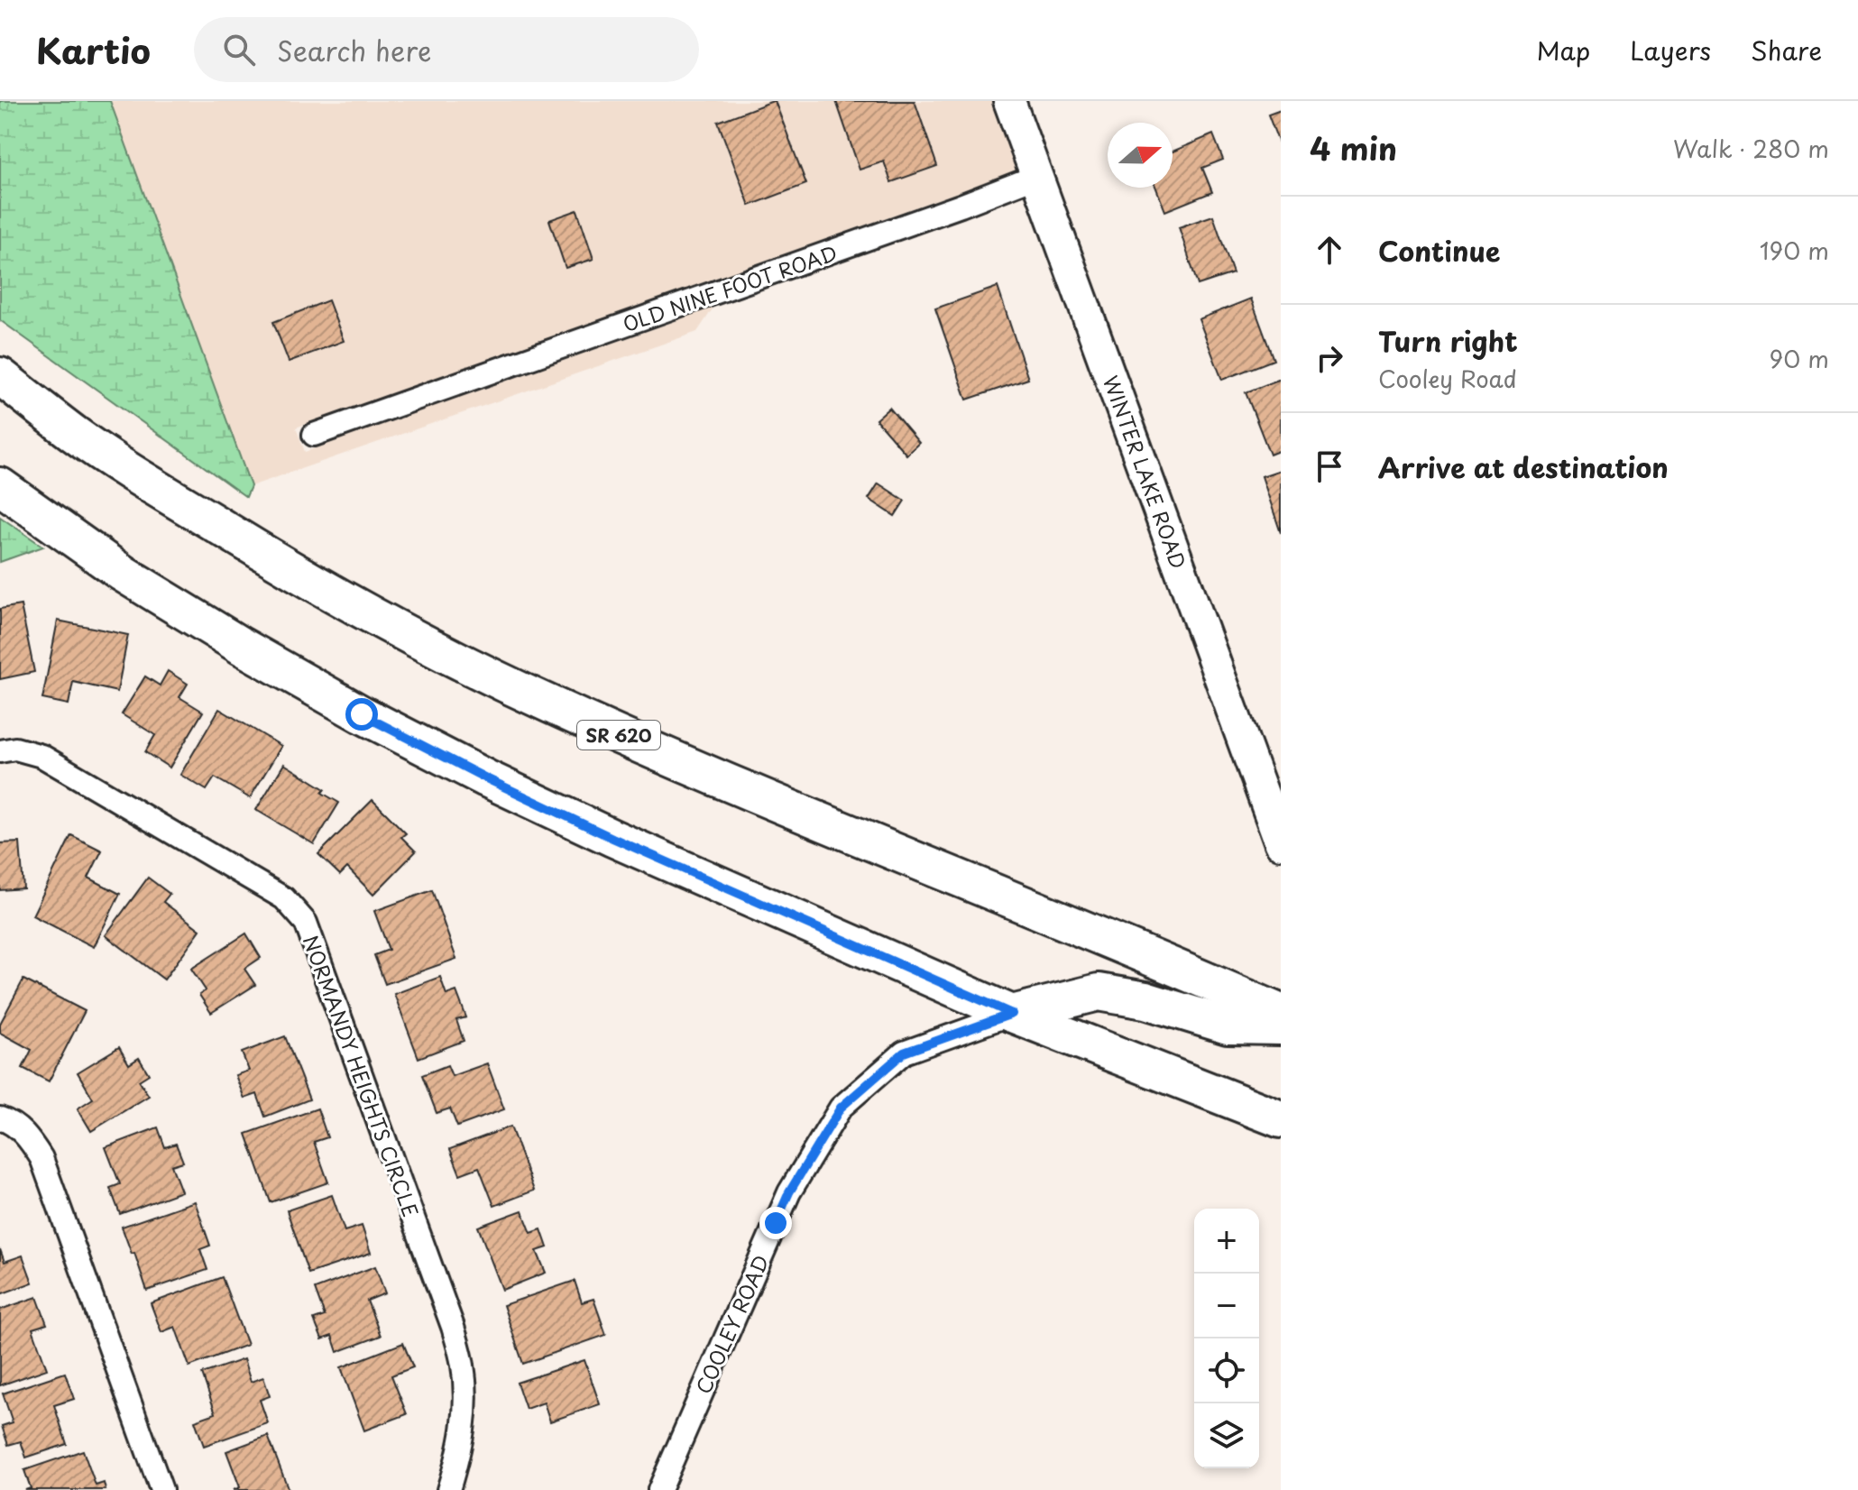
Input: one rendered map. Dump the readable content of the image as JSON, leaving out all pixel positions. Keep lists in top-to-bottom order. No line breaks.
{"streets":{"main road":["SR 620"],"street":["OLD NINE FOOT ROAD","WINTER LAKE ROAD","NORMANDY HEIGHTS CIRCLE","COOLEY ROAD"]},"crossings":[["OLD NINE FOOT ROAD","WINTER LAKE ROAD"]],"north":"right","page":{"header":"Kartio","search":"Search here","nav":["Map","Layers","Share"],"heading":["4 min","Walk · 280 m"],"list":[["Continue","190 m"],["Turn right","Cooley Road","90 m"],"Arrive at destination"],"map_buttons":["+","−"]}}
